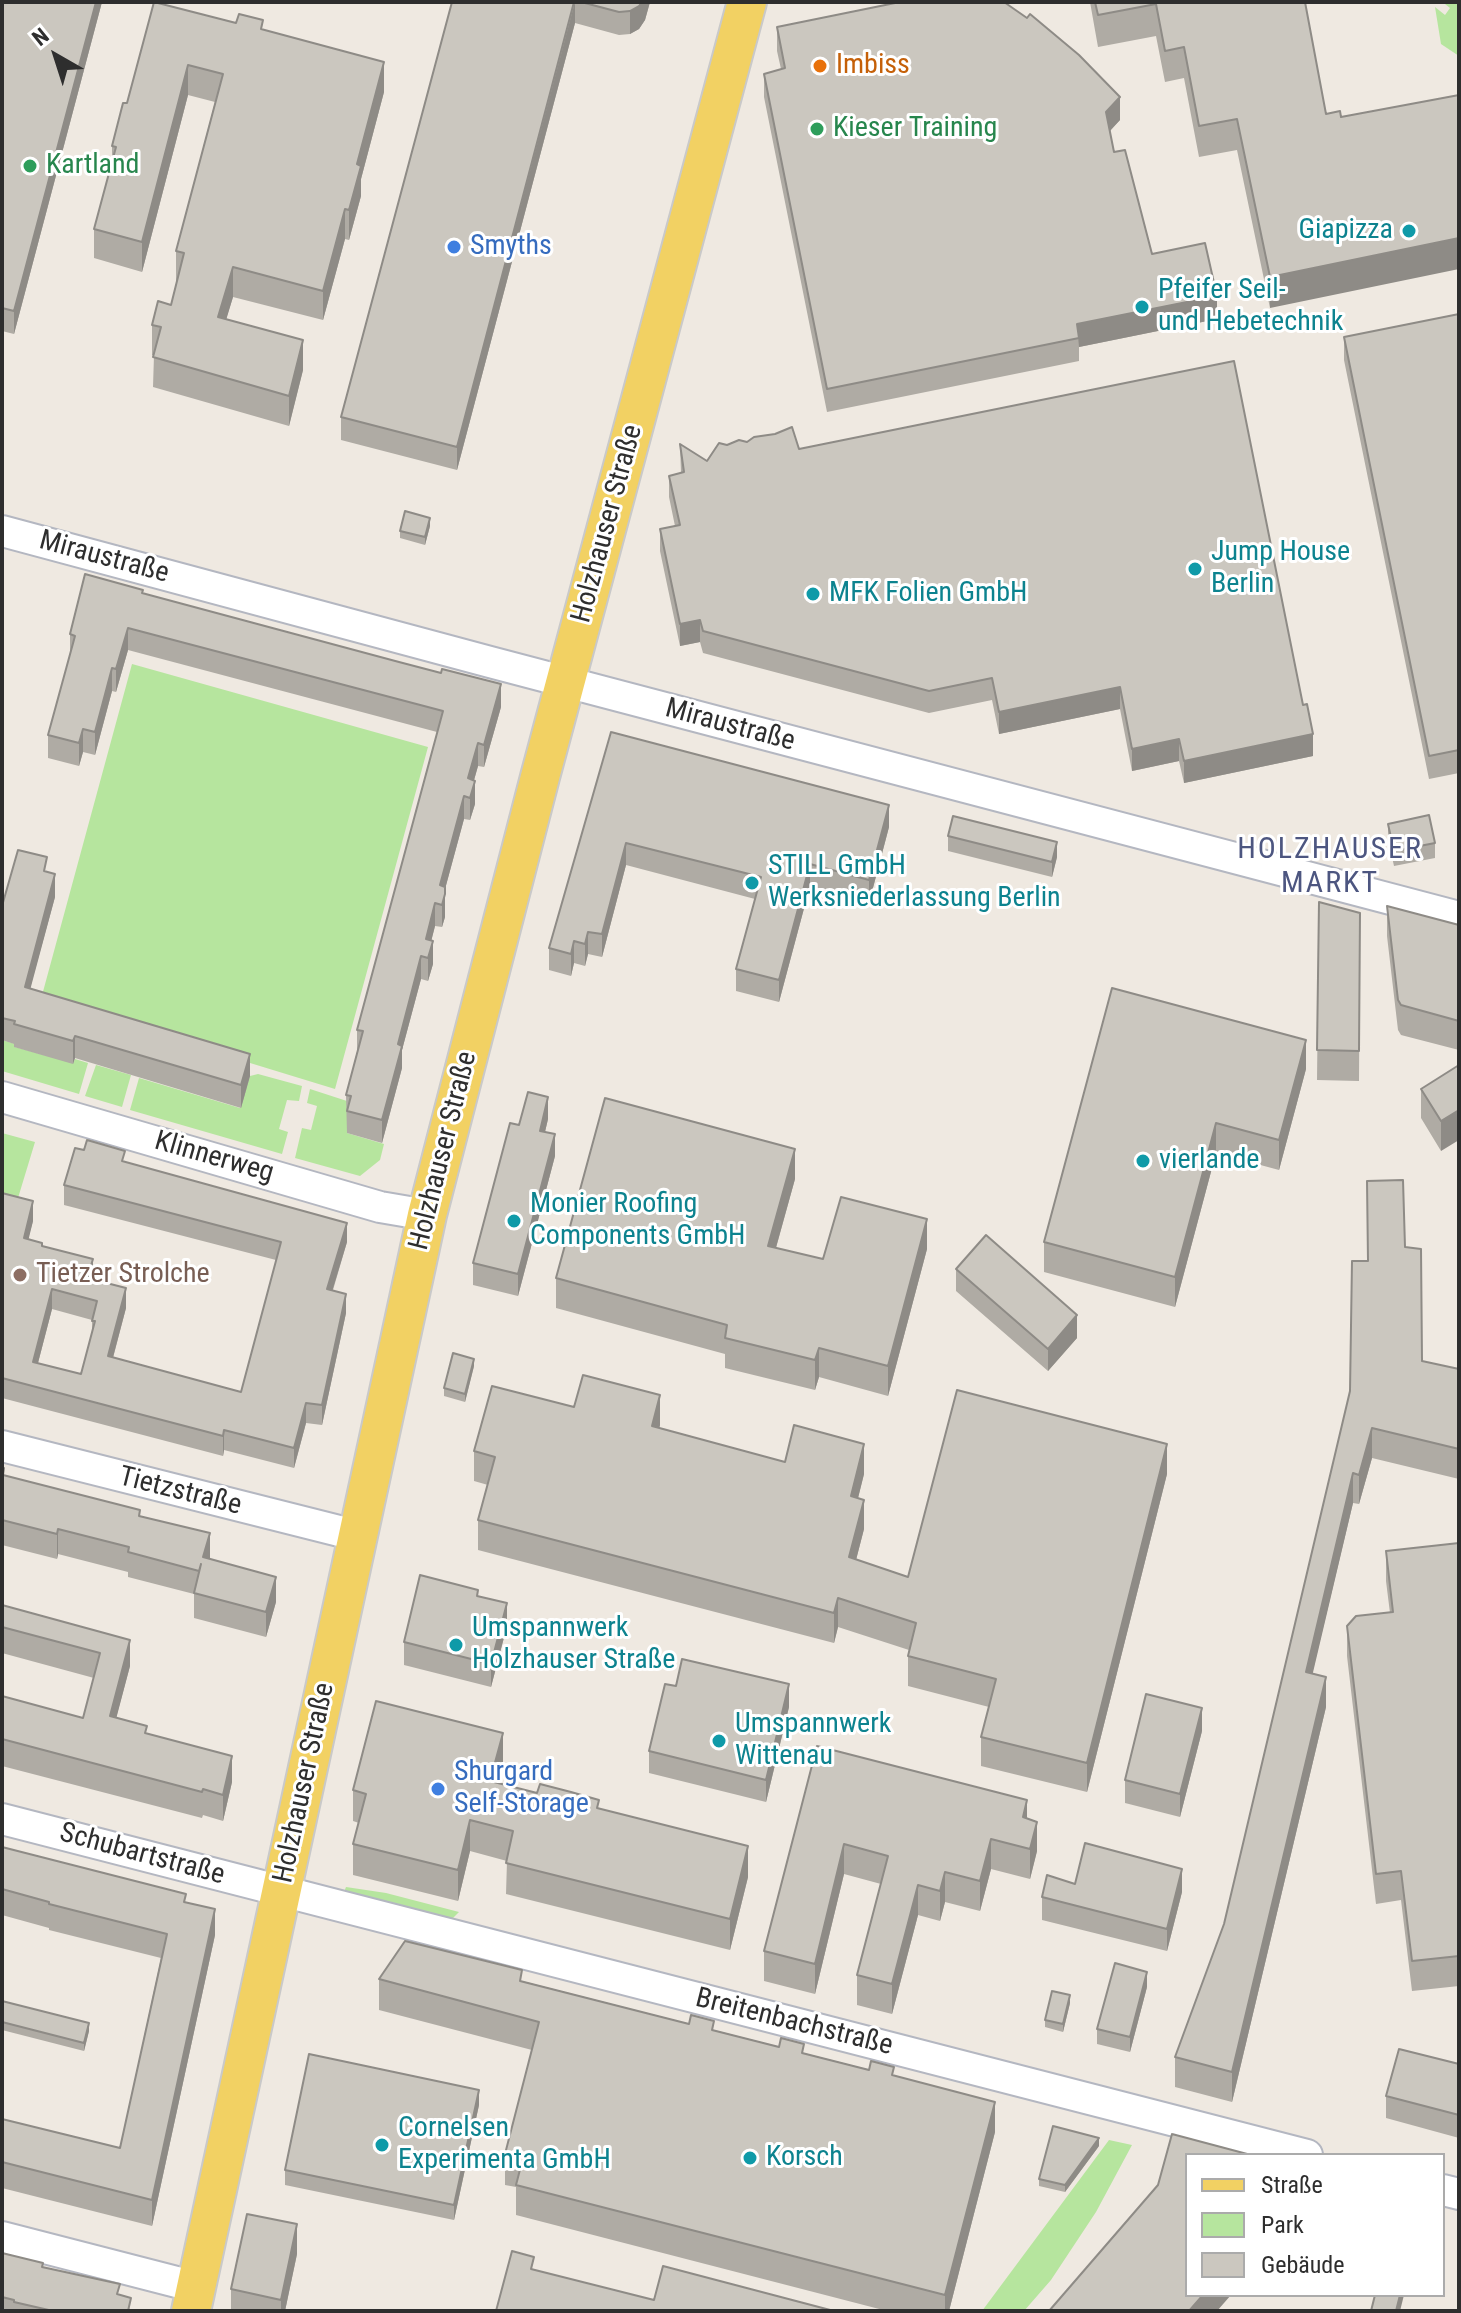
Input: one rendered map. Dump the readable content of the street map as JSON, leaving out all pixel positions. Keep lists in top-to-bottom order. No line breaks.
{"streets":{"main road":["Holzhauser Straße"],"street":["Miraustraße","Klinnerweg","Tietzstraße","Schubartstraße","Breitenbachstraße"]},"crossings":[["Holzhauser Straße","Miraustraße"],["Holzhauser Straße","Klinnerweg"],["Holzhauser Straße","Tietzstraße"],["Holzhauser Straße","Schubartstraße"],["Holzhauser Straße","Breitenbachstraße"],["Schubartstraße","Breitenbachstraße"]],"districts":["HOLZHAUSER MARKT"],"places":["Imbiss","Kieser Training","Kartland","Giapizza","Smyths","Pfeifer Seil- und Hebetechnik","Jump House Berlin","MFK Folien GmbH","STILL GmbH Werksniederlassung Berlin","vierlande","Monier Roofing Components GmbH","Tietzer Strolche","Umspannwerk Holzhauser Straße","Umspannwerk Wittenau","Shurgard Self-Storage","Cornelsen Experimenta GmbH","Korsch"],"legend":["Straße","Park","Gebäude"],"north":"top left"}
